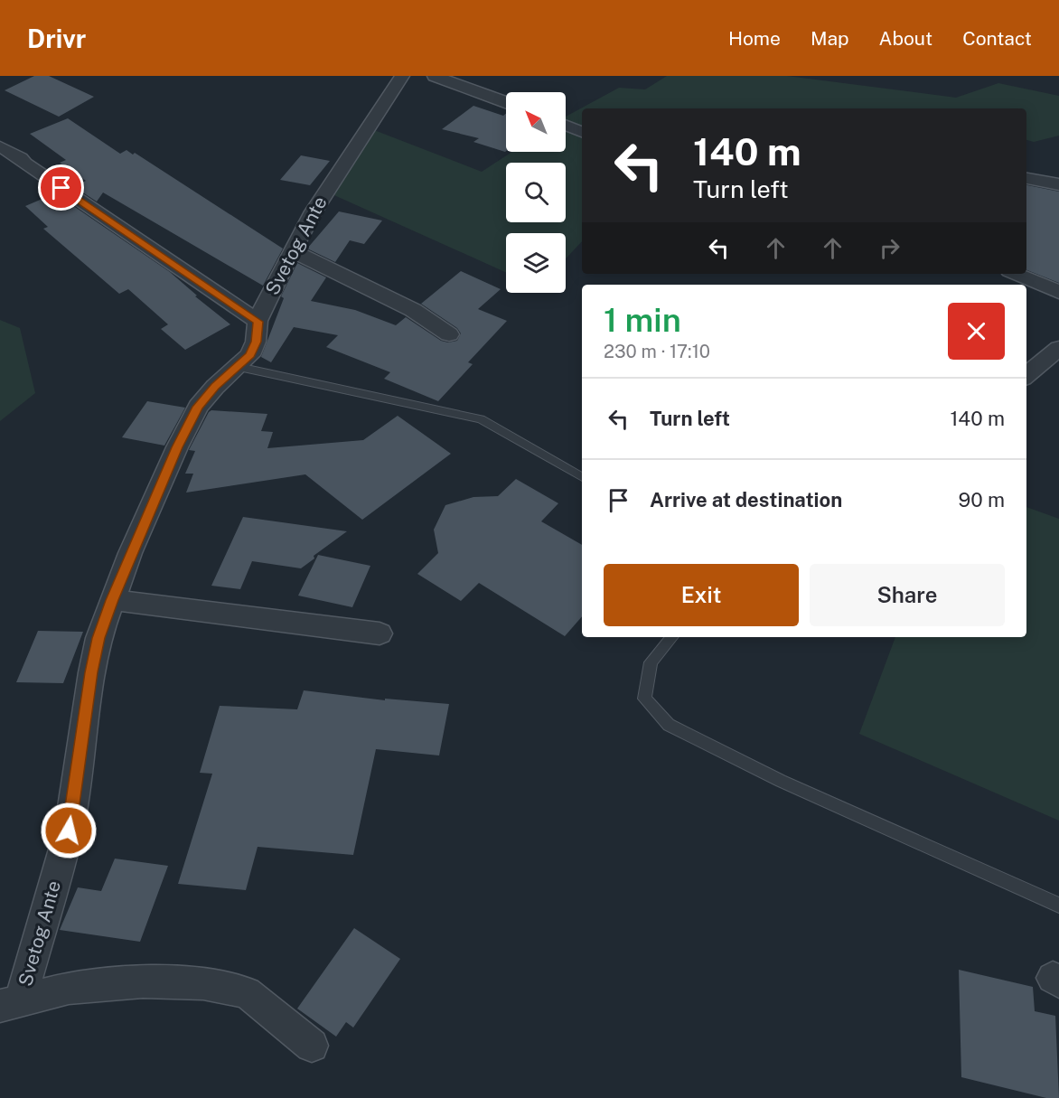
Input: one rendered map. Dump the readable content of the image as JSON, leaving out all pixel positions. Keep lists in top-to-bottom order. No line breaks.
{"streets":{"street":["Svetog Ante"]},"north":"top left","page":{"header":"Drivr","nav":["Home","Map","About","Contact"],"turn":["140 m","Turn left"],"heading":["1 min","230 m · 17:10"],"list":[{"name":"Turn left","value":"140 m"},{"name":"Arrive at destination","value":"90 m"}],"buttons":["Exit","Share"]}}
